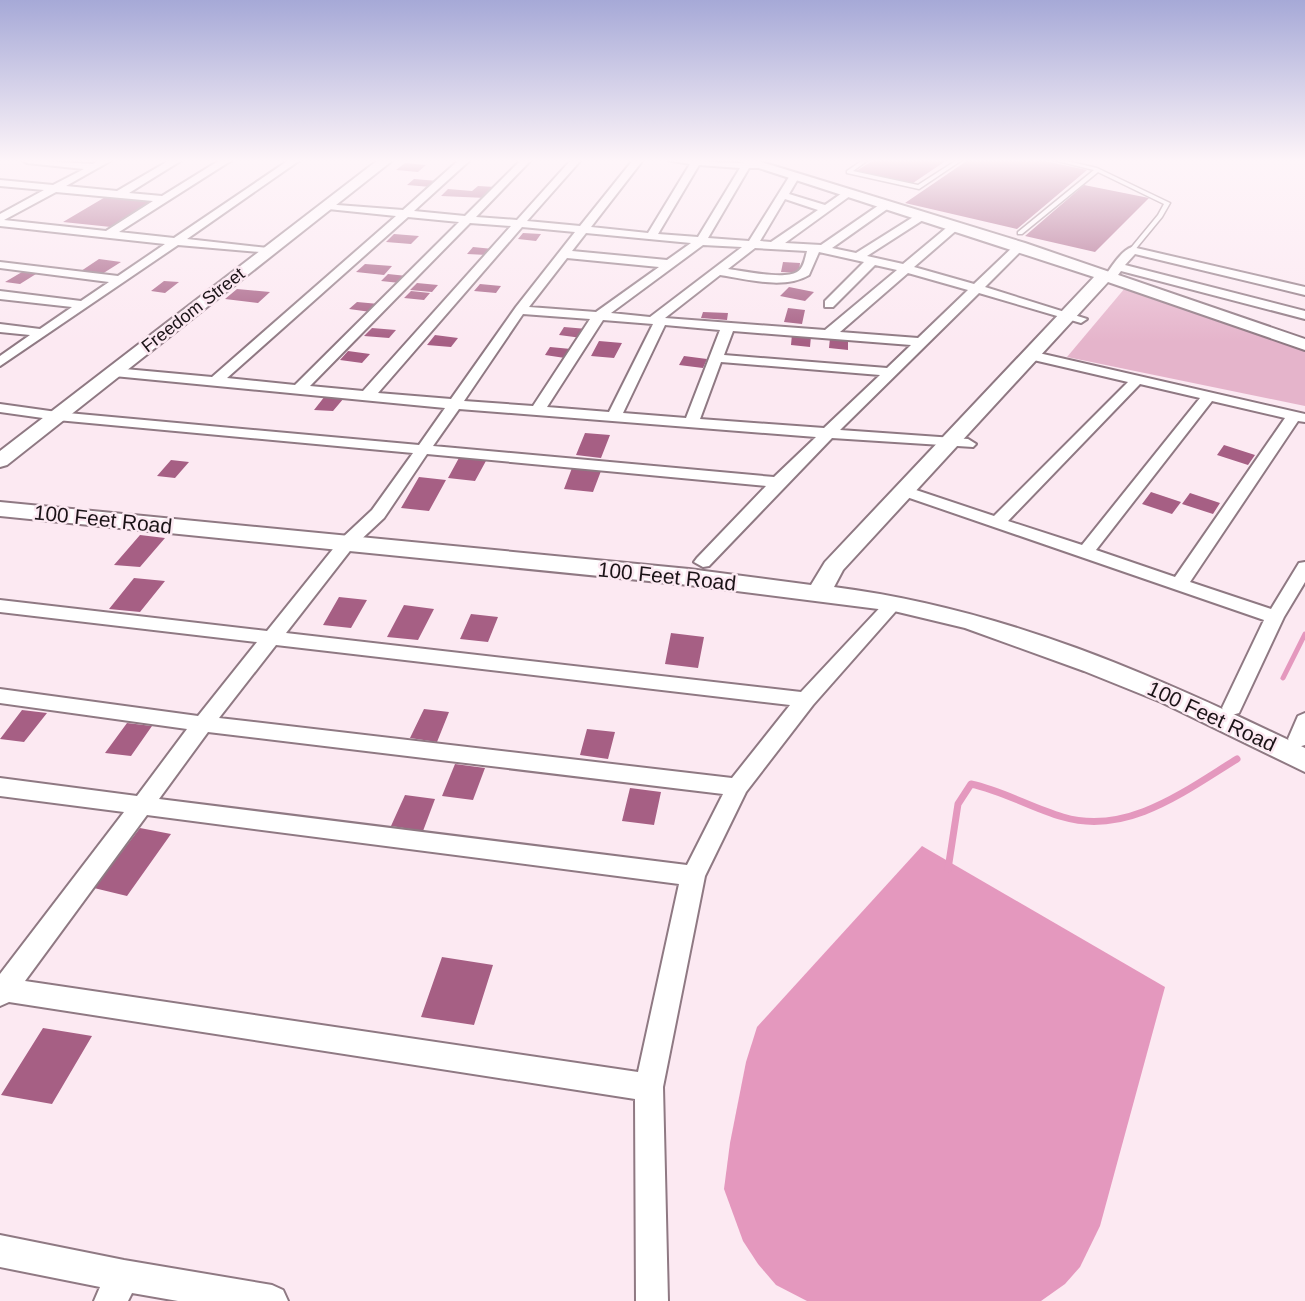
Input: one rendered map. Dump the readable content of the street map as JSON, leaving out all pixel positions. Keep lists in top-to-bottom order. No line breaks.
{"streets":{"street":["Freedom Street","100 Feet Road"]}}
